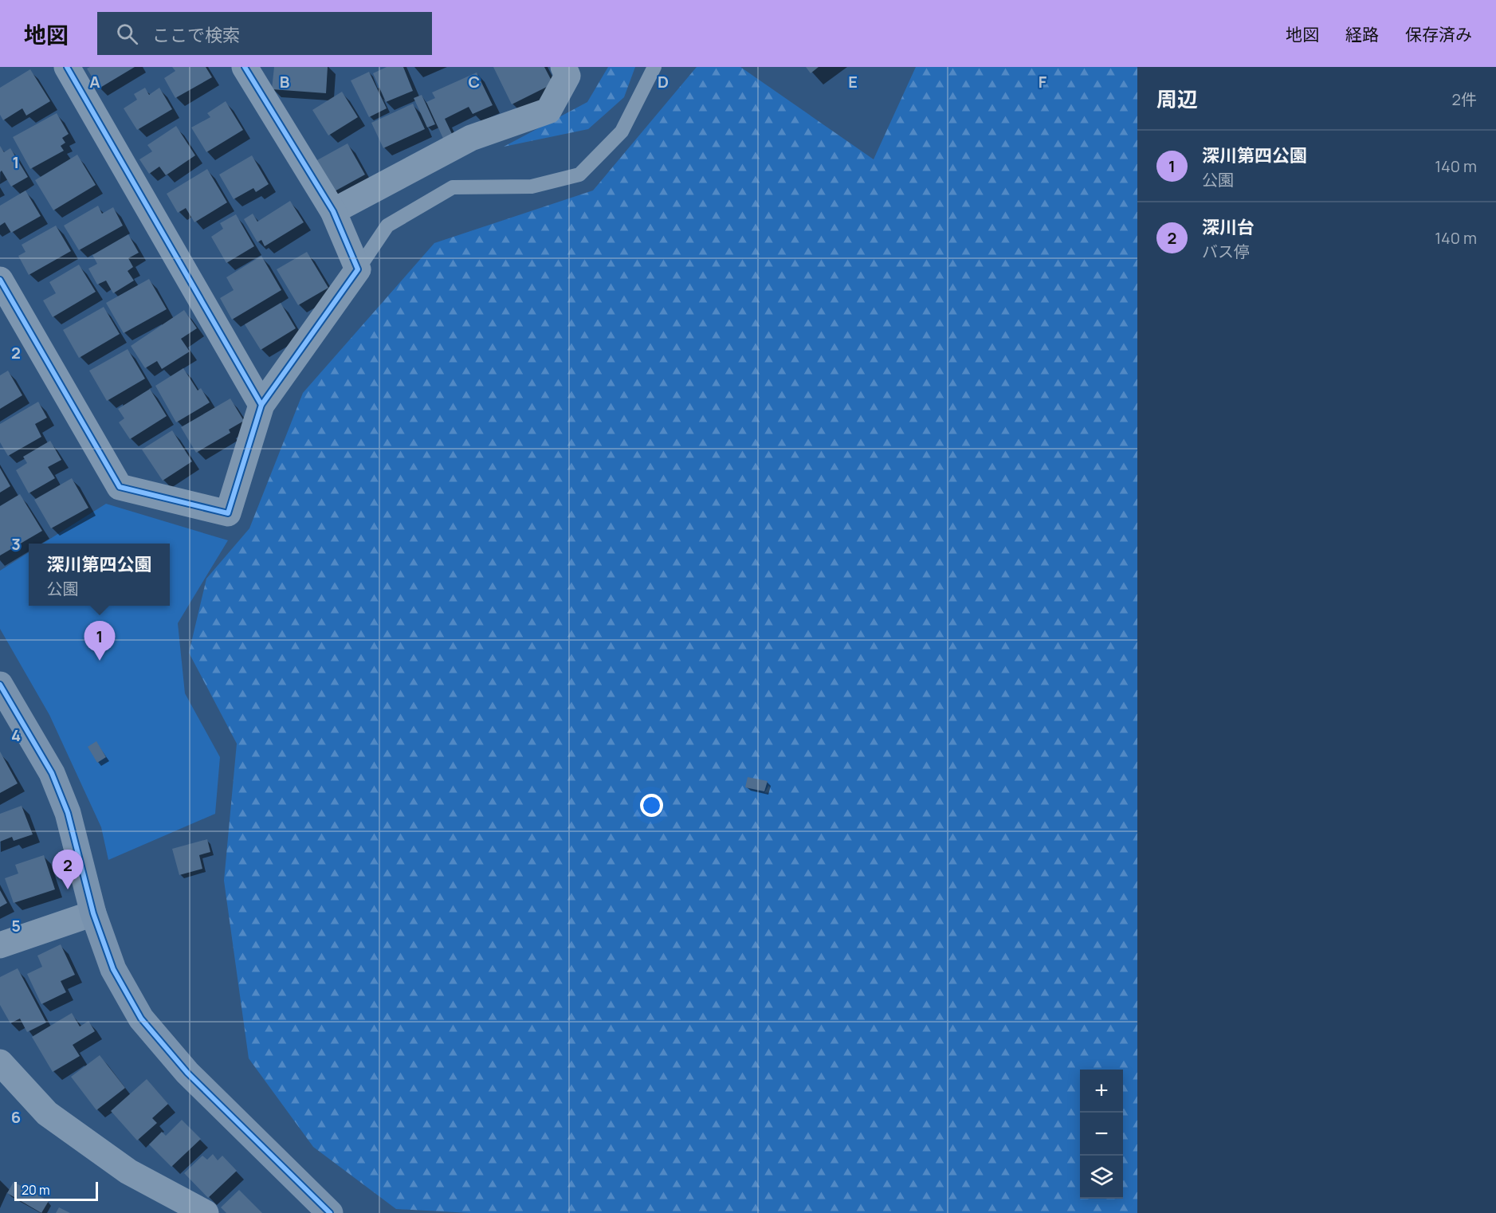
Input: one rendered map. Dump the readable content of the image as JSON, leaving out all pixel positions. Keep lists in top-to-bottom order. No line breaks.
{"scale_bar":"20 m","page":{"header":"地図","search":"ここで検索","nav":["地図","経路","保存済み"],"heading":["周辺","2件"],"list":[{"mark":"1","name":"深川第四公園","note":"公園","value":"140 m"},{"mark":"2","name":"深川台","note":"バス停","value":"140 m"}],"popup":["深川第四公園","公園"],"pins":["1","2"],"map_buttons":["+","−"],"scale":"20 m"},"grid":{"columns":["A","B","C","D","E","F"],"rows":["1","2","3","4","5","6"]}}
